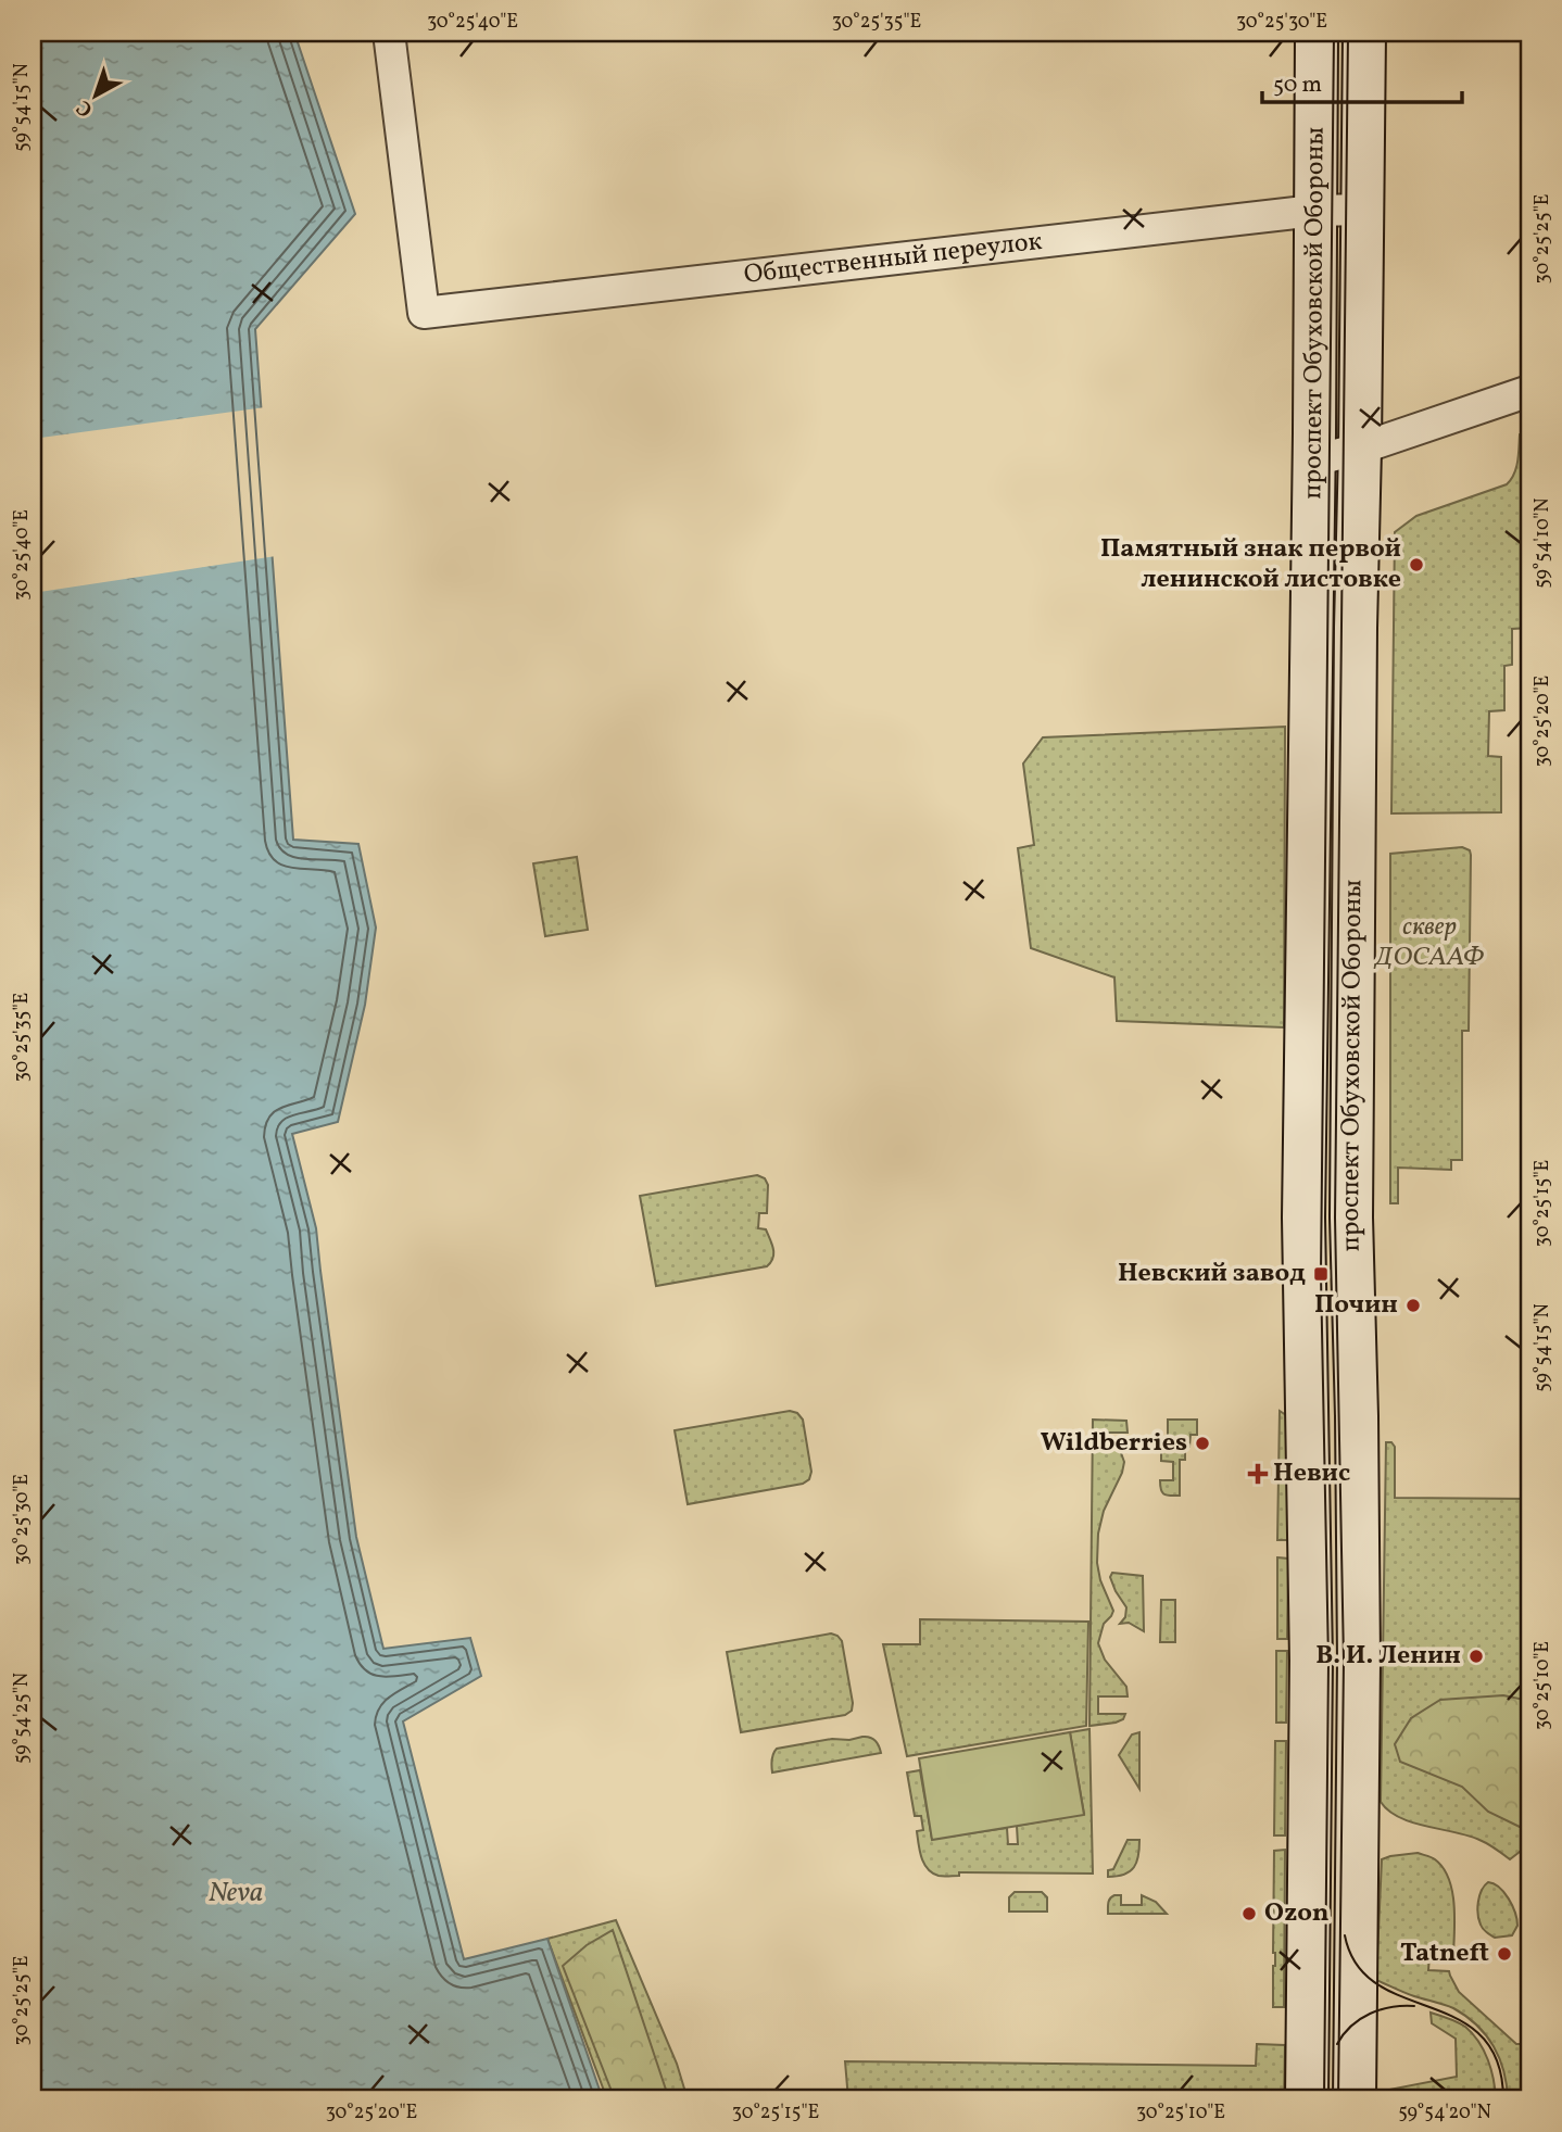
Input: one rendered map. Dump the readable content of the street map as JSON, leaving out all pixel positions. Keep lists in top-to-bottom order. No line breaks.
{"streets":{"main road":["проспект Обуховской Обороны"],"street":["Общественный переулок"]},"crossings":[["Общественный переулок","проспект Обуховской Обороны"]],"water":["Neva"],"parks":["сквер ДОСААФ"],"places":{"other":["Памятный знак первой ленинской листовке","Почин","Wildberries","В. И. Ленин","Ozon","Tatneft"],"transit":["Невский завод"],"health":["Невис"]},"scale_bar":"50 m","north":"bottom left","coordinates":["30°25'40\"E","30°25'35\"E","30°25'30\"E","59°54'15\"N","30°25'25\"E","59°54'10\"N","30°25'20\"E","30°25'15\"E","30°25'10\"E","59°54'25\"N","59°54'20\"N"]}
